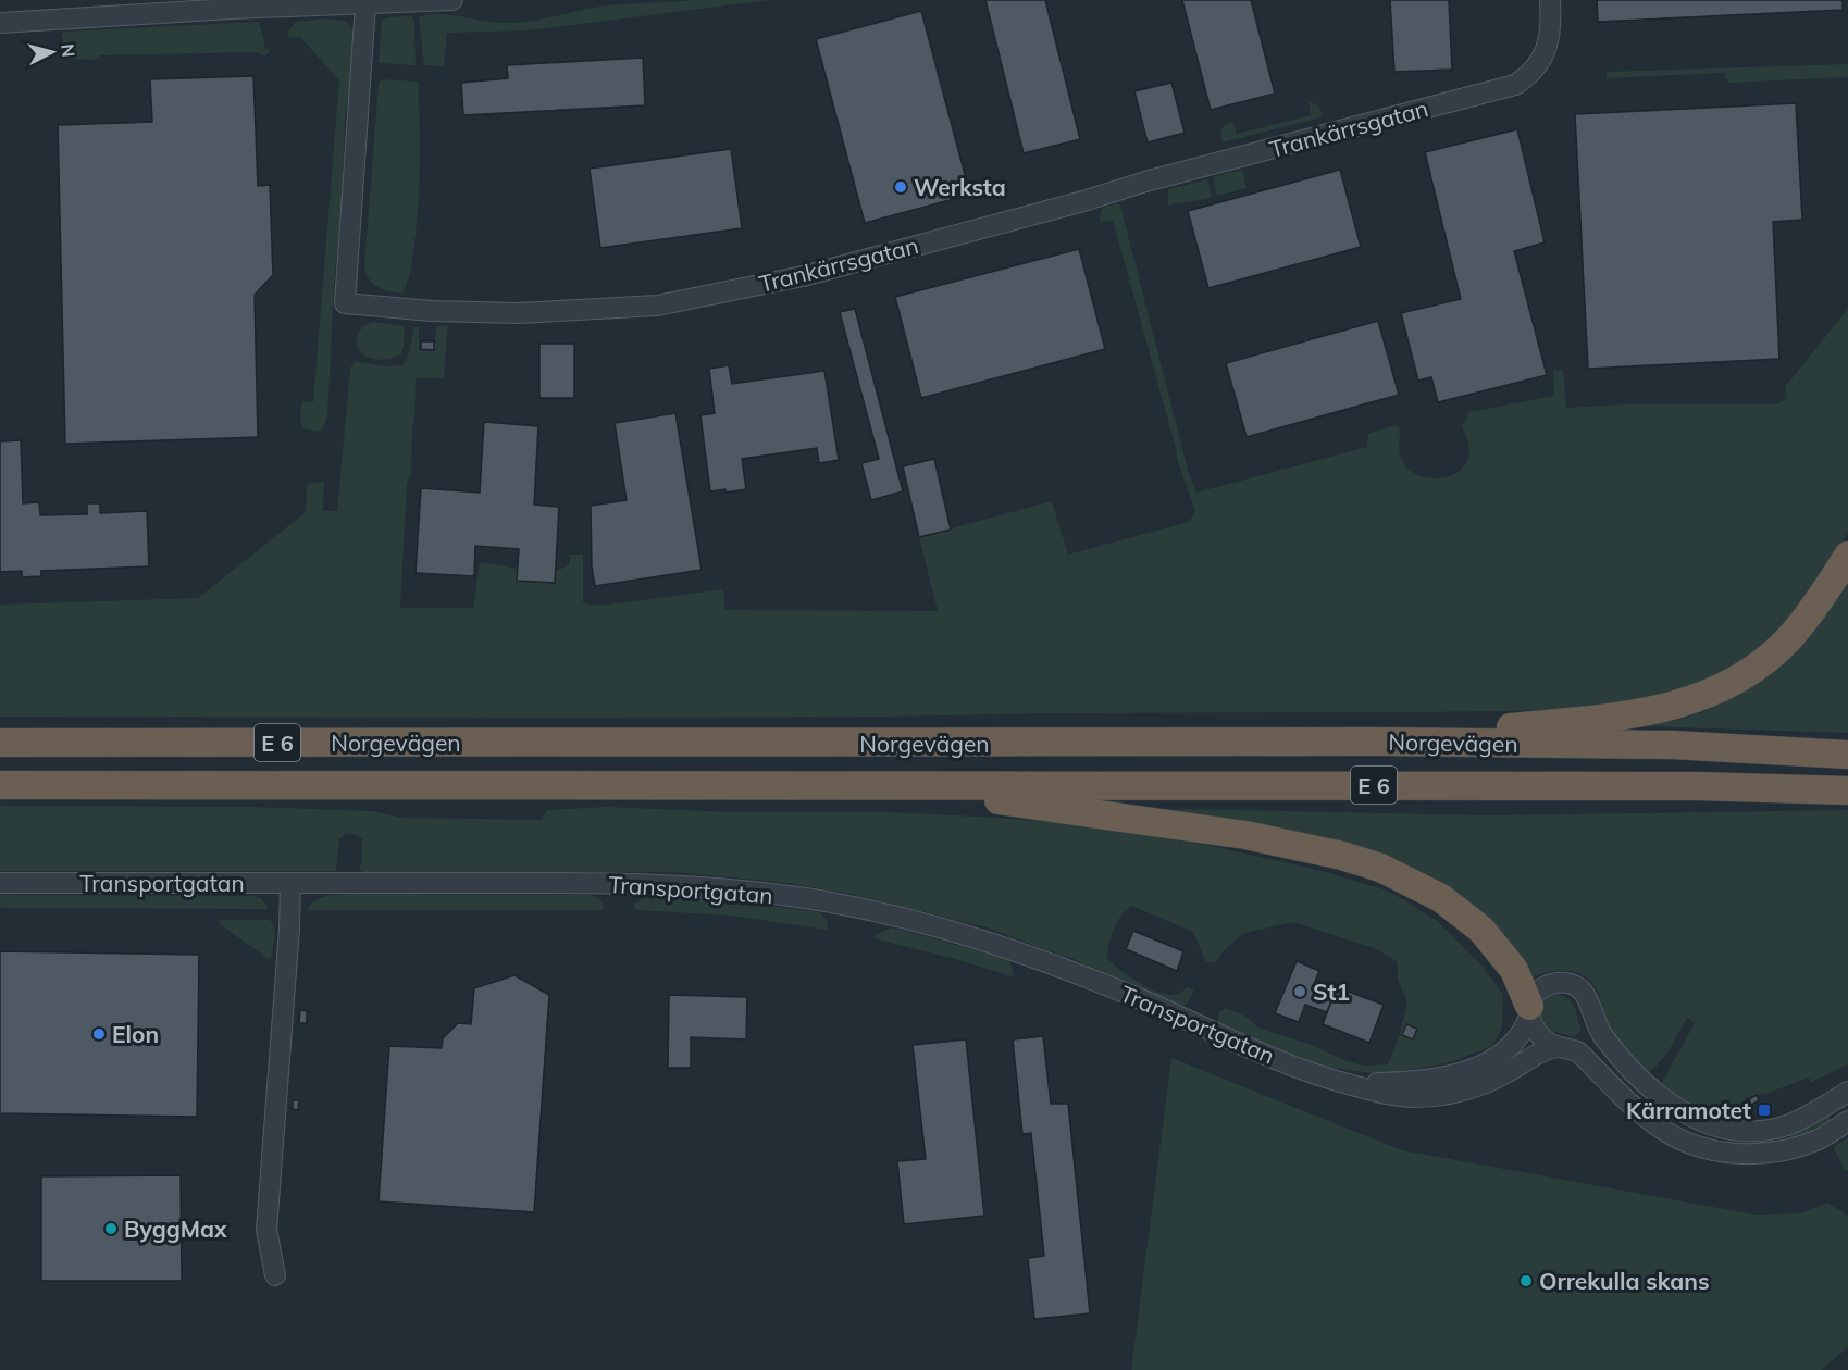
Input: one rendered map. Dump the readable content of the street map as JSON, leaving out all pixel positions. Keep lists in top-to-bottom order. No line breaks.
{"streets":{"highway":["E 6","Norgevägen"],"street":["Trankärrsgatan","Transportgatan"]},"places":{"other":["Werksta","St1","Elon","ByggMax","Orrekulla skans"],"transit":["Kärramotet"]},"north":"right"}
